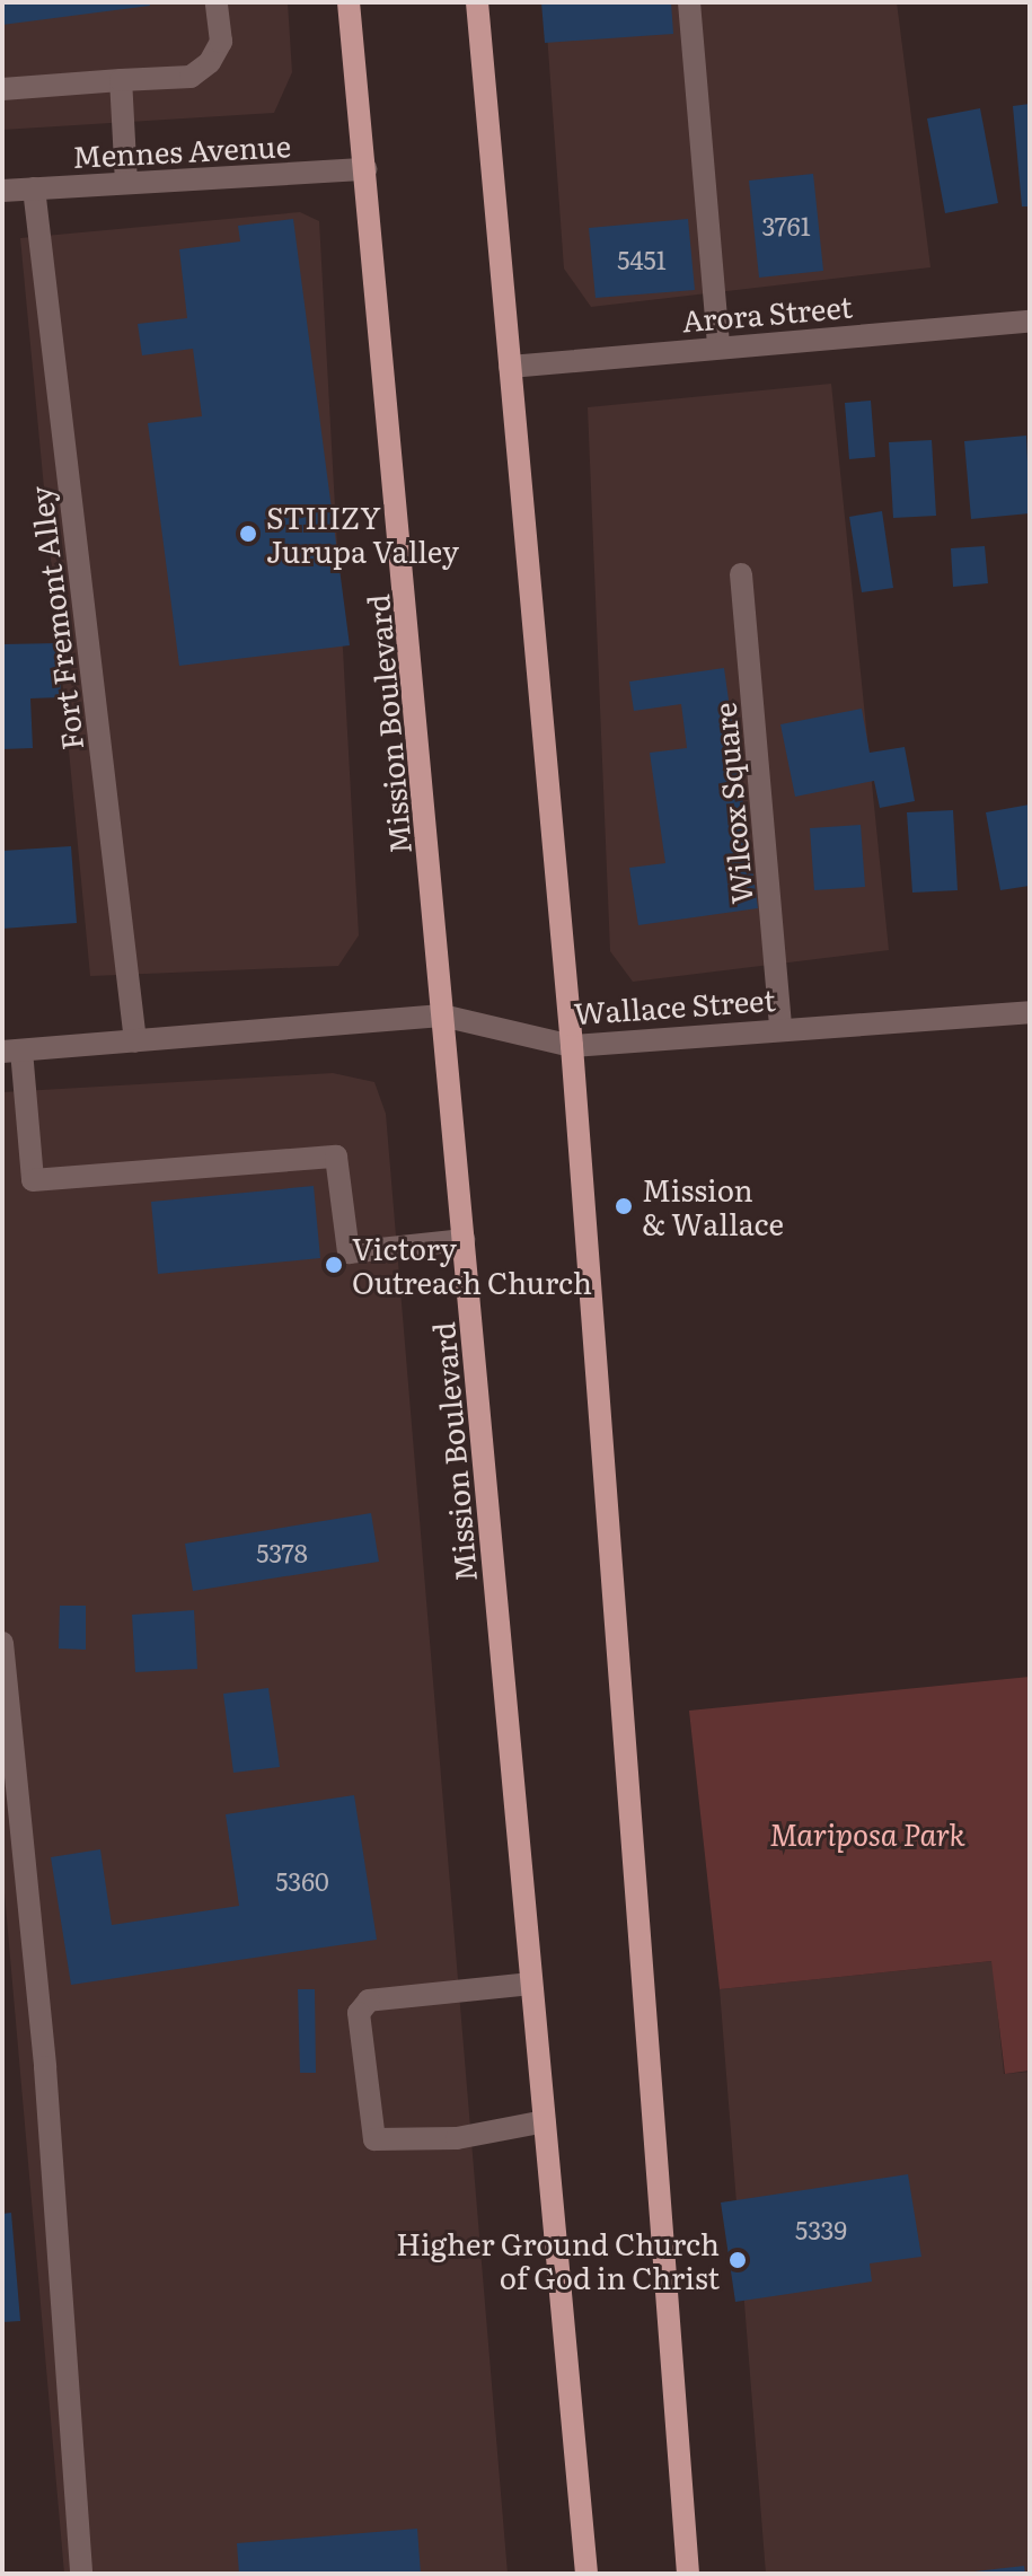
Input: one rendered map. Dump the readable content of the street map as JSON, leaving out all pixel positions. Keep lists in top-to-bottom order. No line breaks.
{"streets":{"main road":["Mission Boulevard"],"street":["Mennes Avenue","Arora Street","Fort Fremont Alley","Wilcox Square","Wallace Street"]},"crossings":[["Mennes Avenue","Fort Fremont Alley"],["Mennes Avenue","Mission Boulevard"],["Fort Fremont Alley","Wallace Street"],["Mission Boulevard","Wallace Street"],["Wilcox Square","Wallace Street"]],"parks":["Mariposa Park"],"places":["STIIIZY Jurupa Valley","Mission & Wallace","Victory Outreach Church","Higher Ground Church of God in Christ"],"house_numbers":["3761","5451","5378","5360","5339"]}
